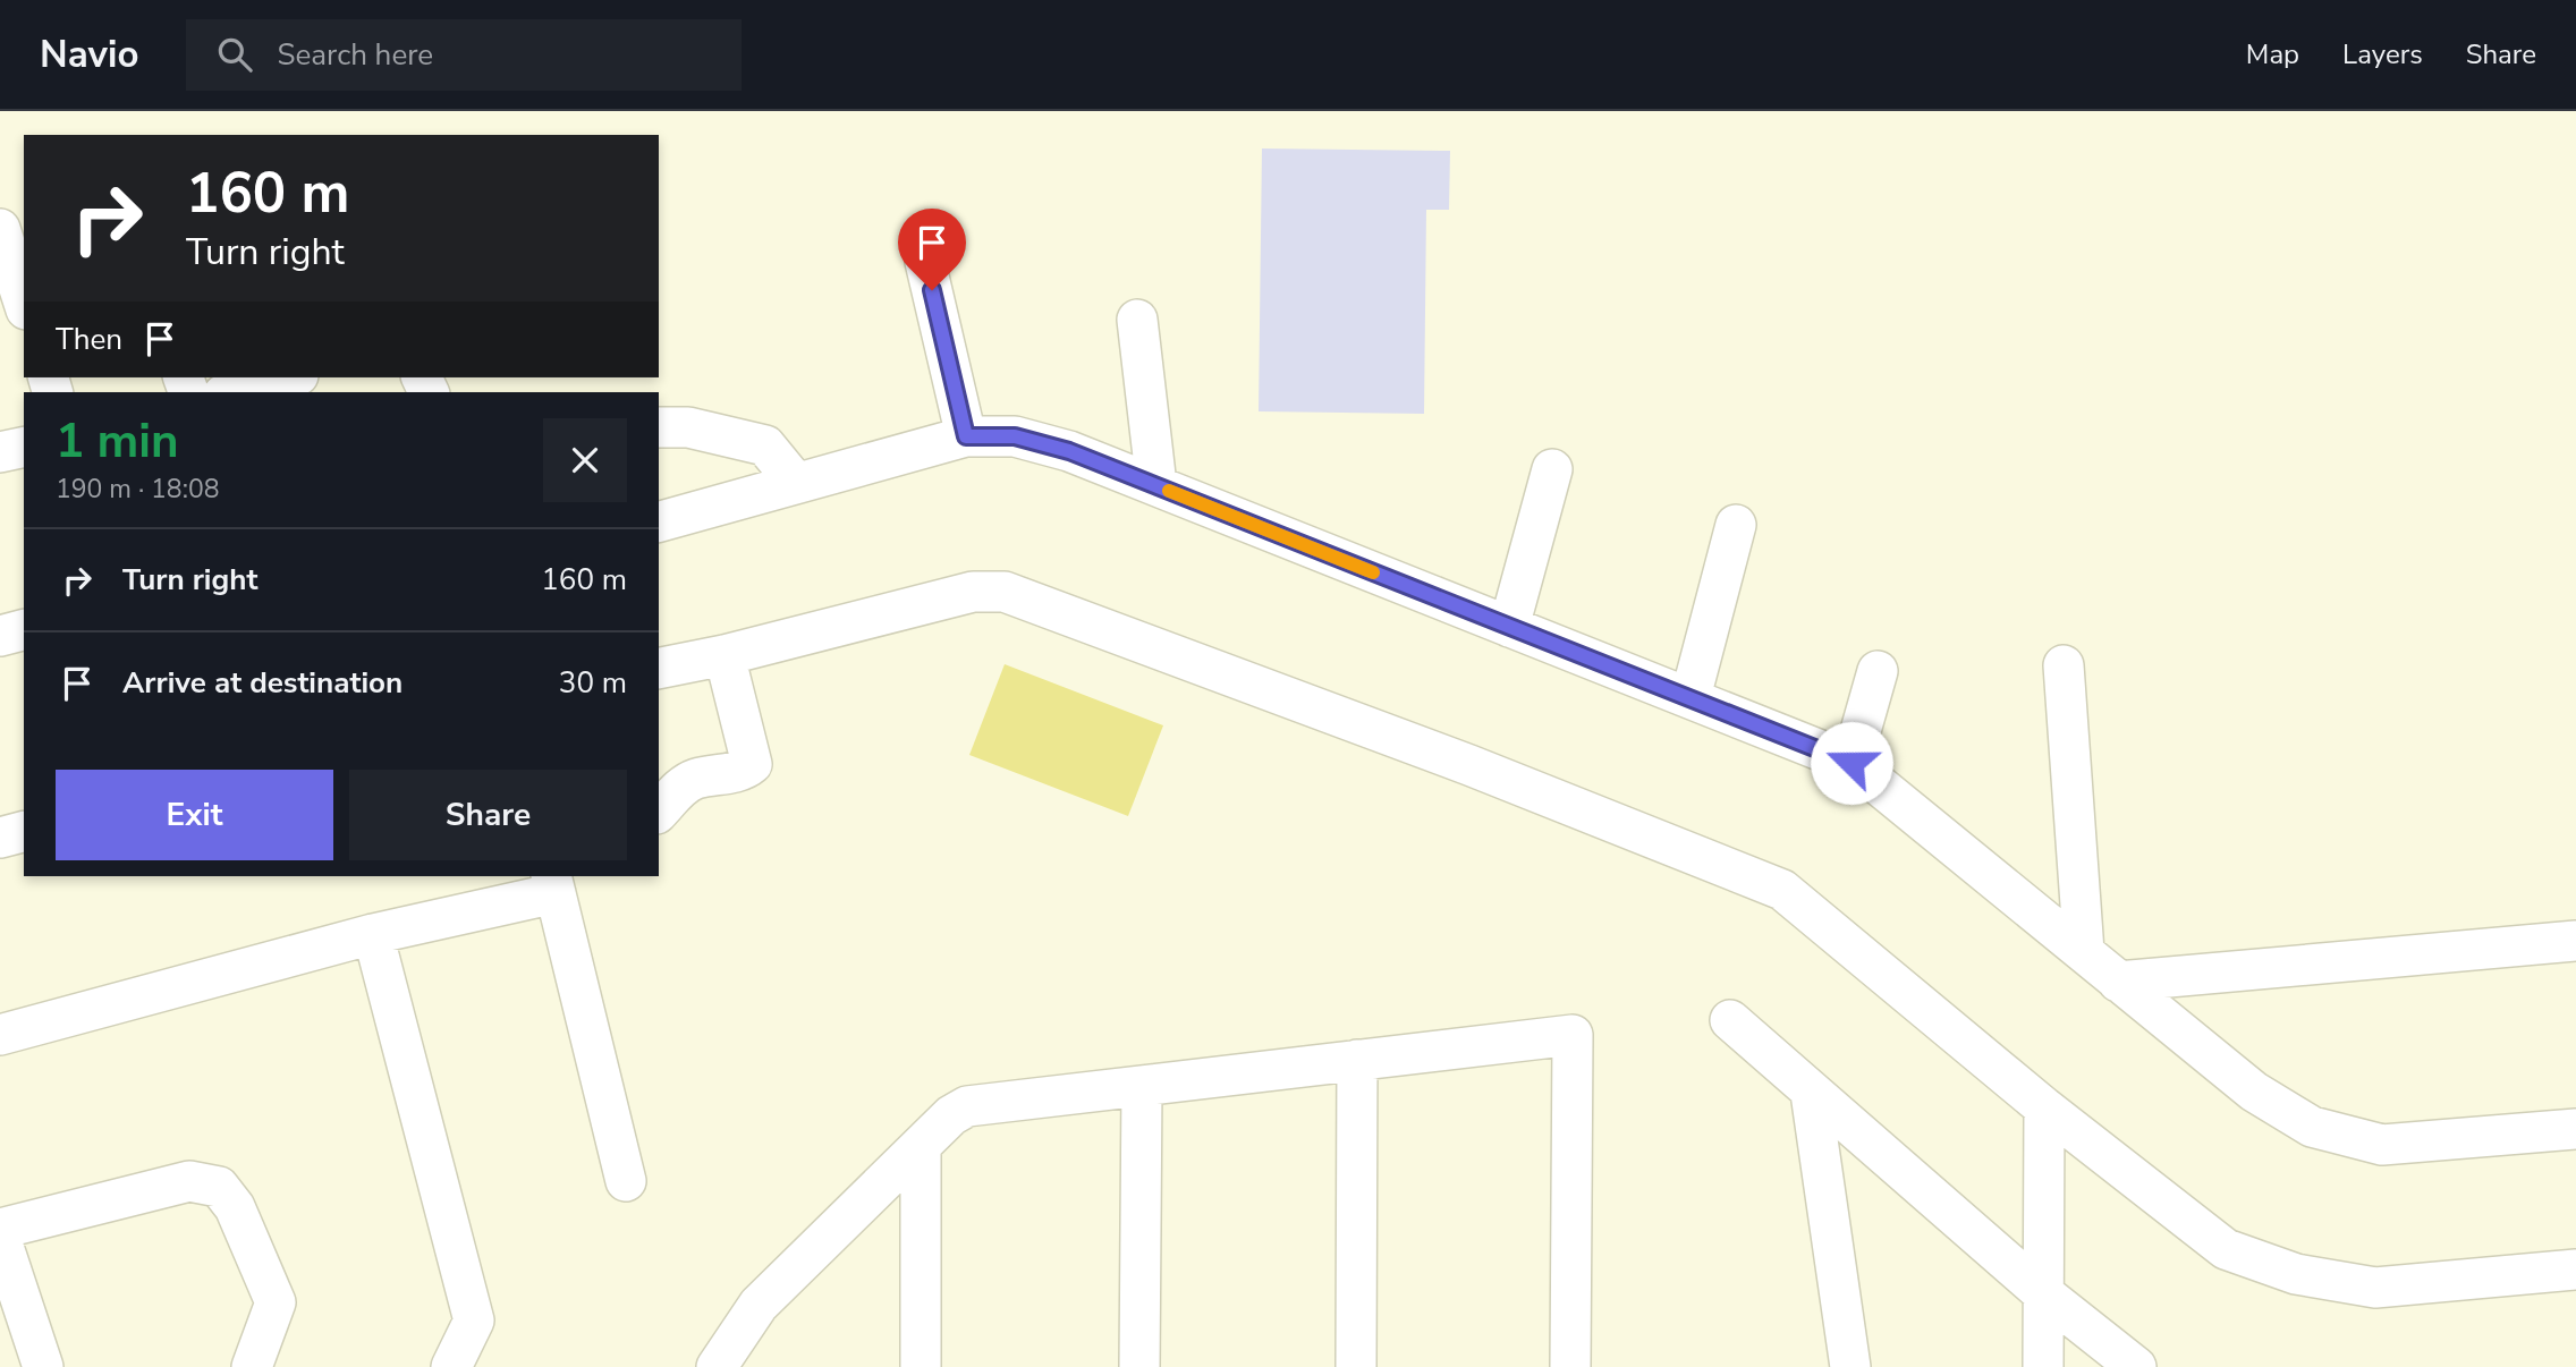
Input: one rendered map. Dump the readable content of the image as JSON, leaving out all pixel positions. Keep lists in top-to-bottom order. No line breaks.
{"page":{"header":"Navio","search":"Search here","nav":["Map","Layers","Share"],"turn":["160 m","Turn right"],"then":"Then","heading":["1 min","190 m · 18:08"],"list":[{"name":"Turn right","value":"160 m"},{"name":"Arrive at destination","value":"30 m"}],"buttons":["Exit","Share"]}}
